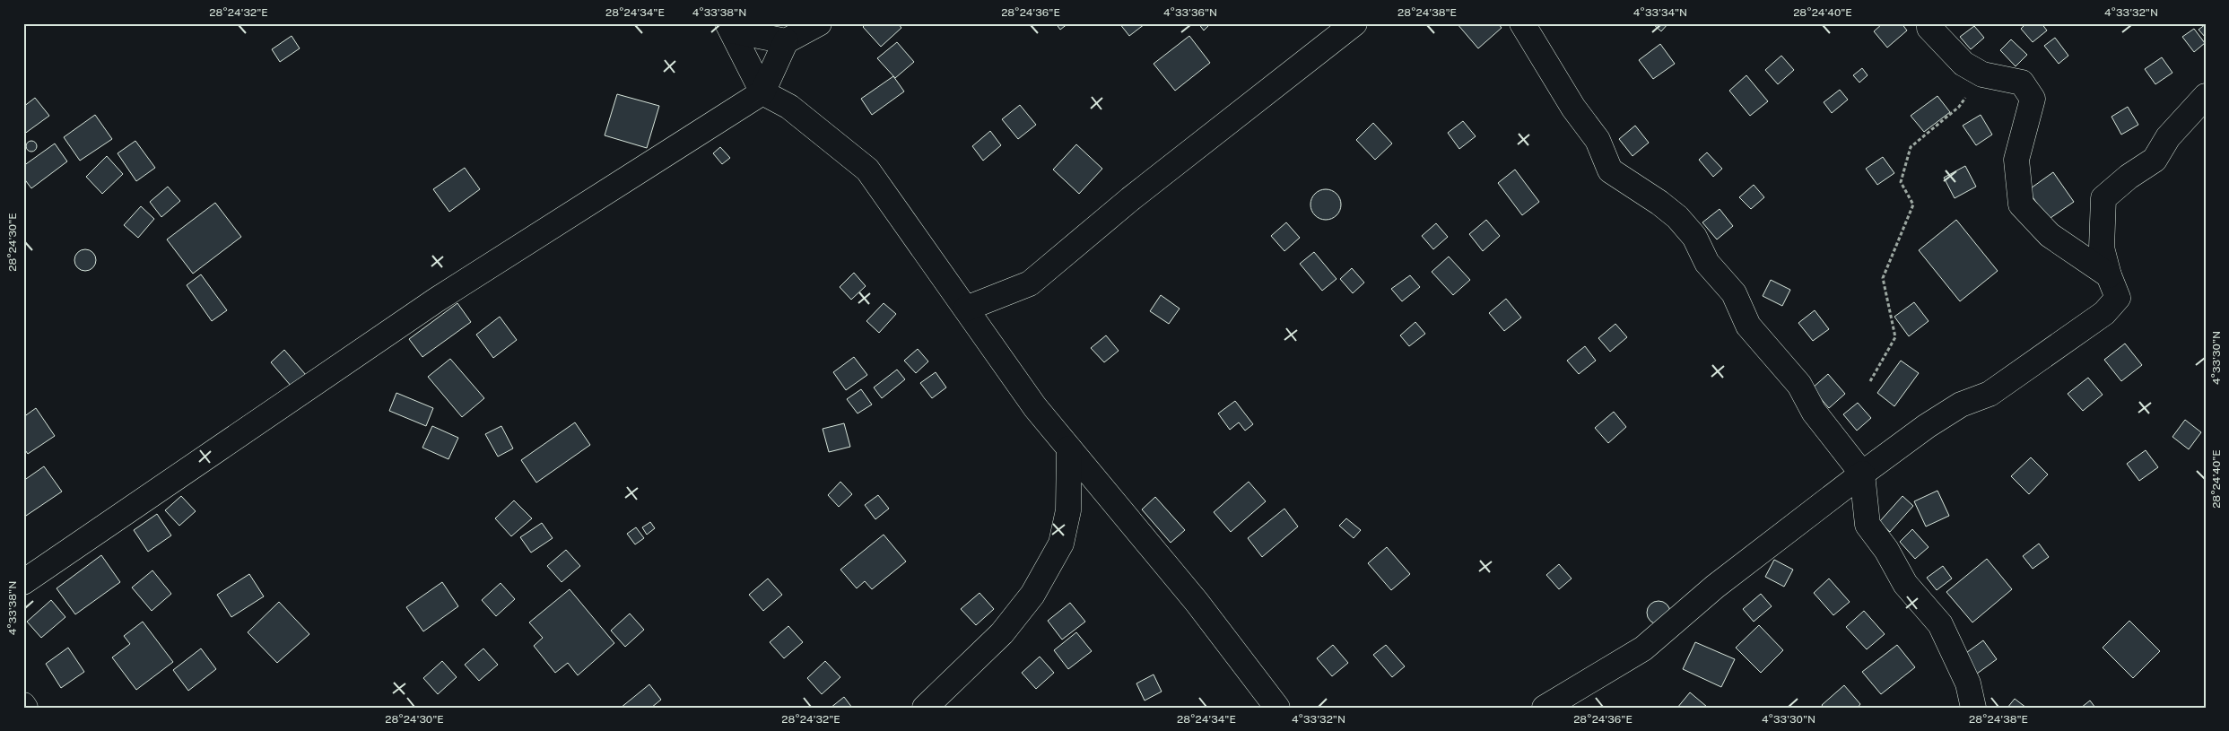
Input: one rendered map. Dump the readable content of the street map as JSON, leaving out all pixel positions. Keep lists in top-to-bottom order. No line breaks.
{"coordinates":["28°24'32\"E","28°24'34\"E","4°33'38\"N","28°24'36\"E","4°33'36\"N","28°24'38\"E","4°33'34\"N","28°24'40\"E","4°33'32\"N","28°24'30\"E","4°33'30\"N"]}
